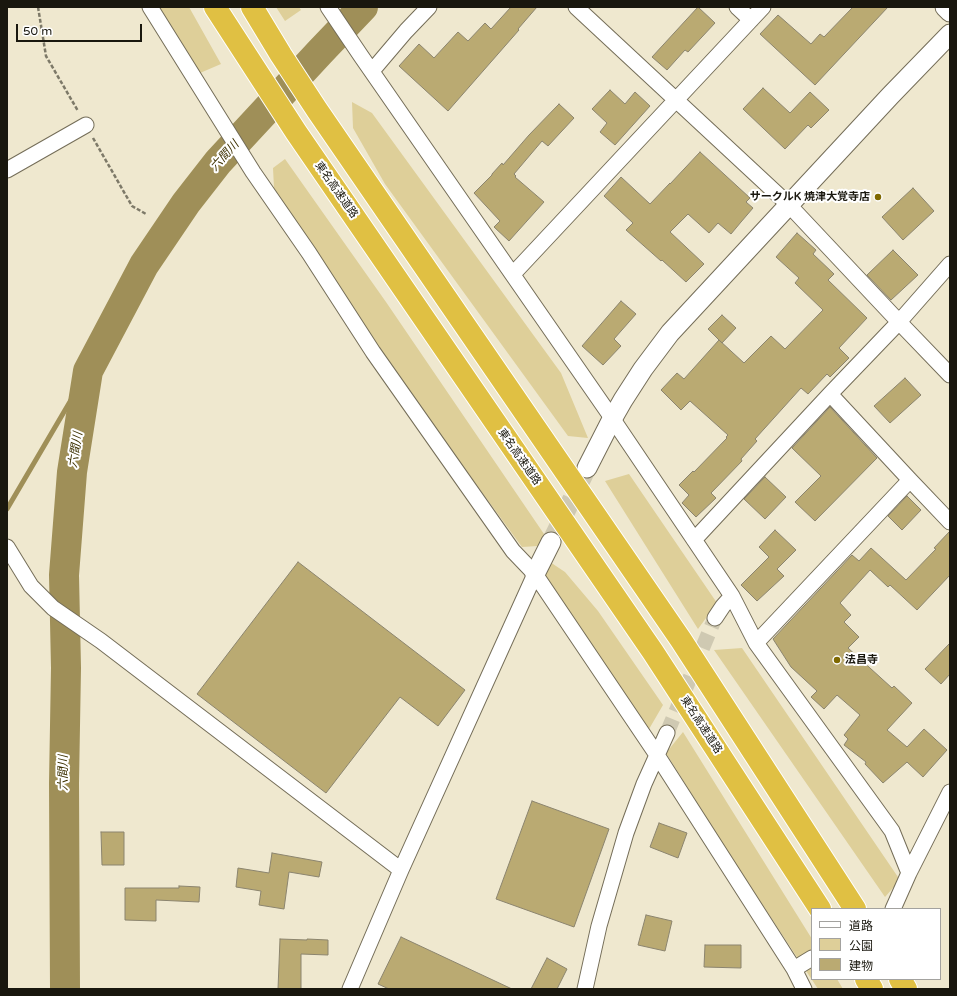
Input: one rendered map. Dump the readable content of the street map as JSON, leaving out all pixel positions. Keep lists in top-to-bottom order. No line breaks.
{"streets":{"highway":["東名高速道路"]},"water":["六間川"],"places":["サークルK 焼津大覚寺店","法昌寺"],"legend":["道路","公園","建物"],"scale_bar":"50 m"}
